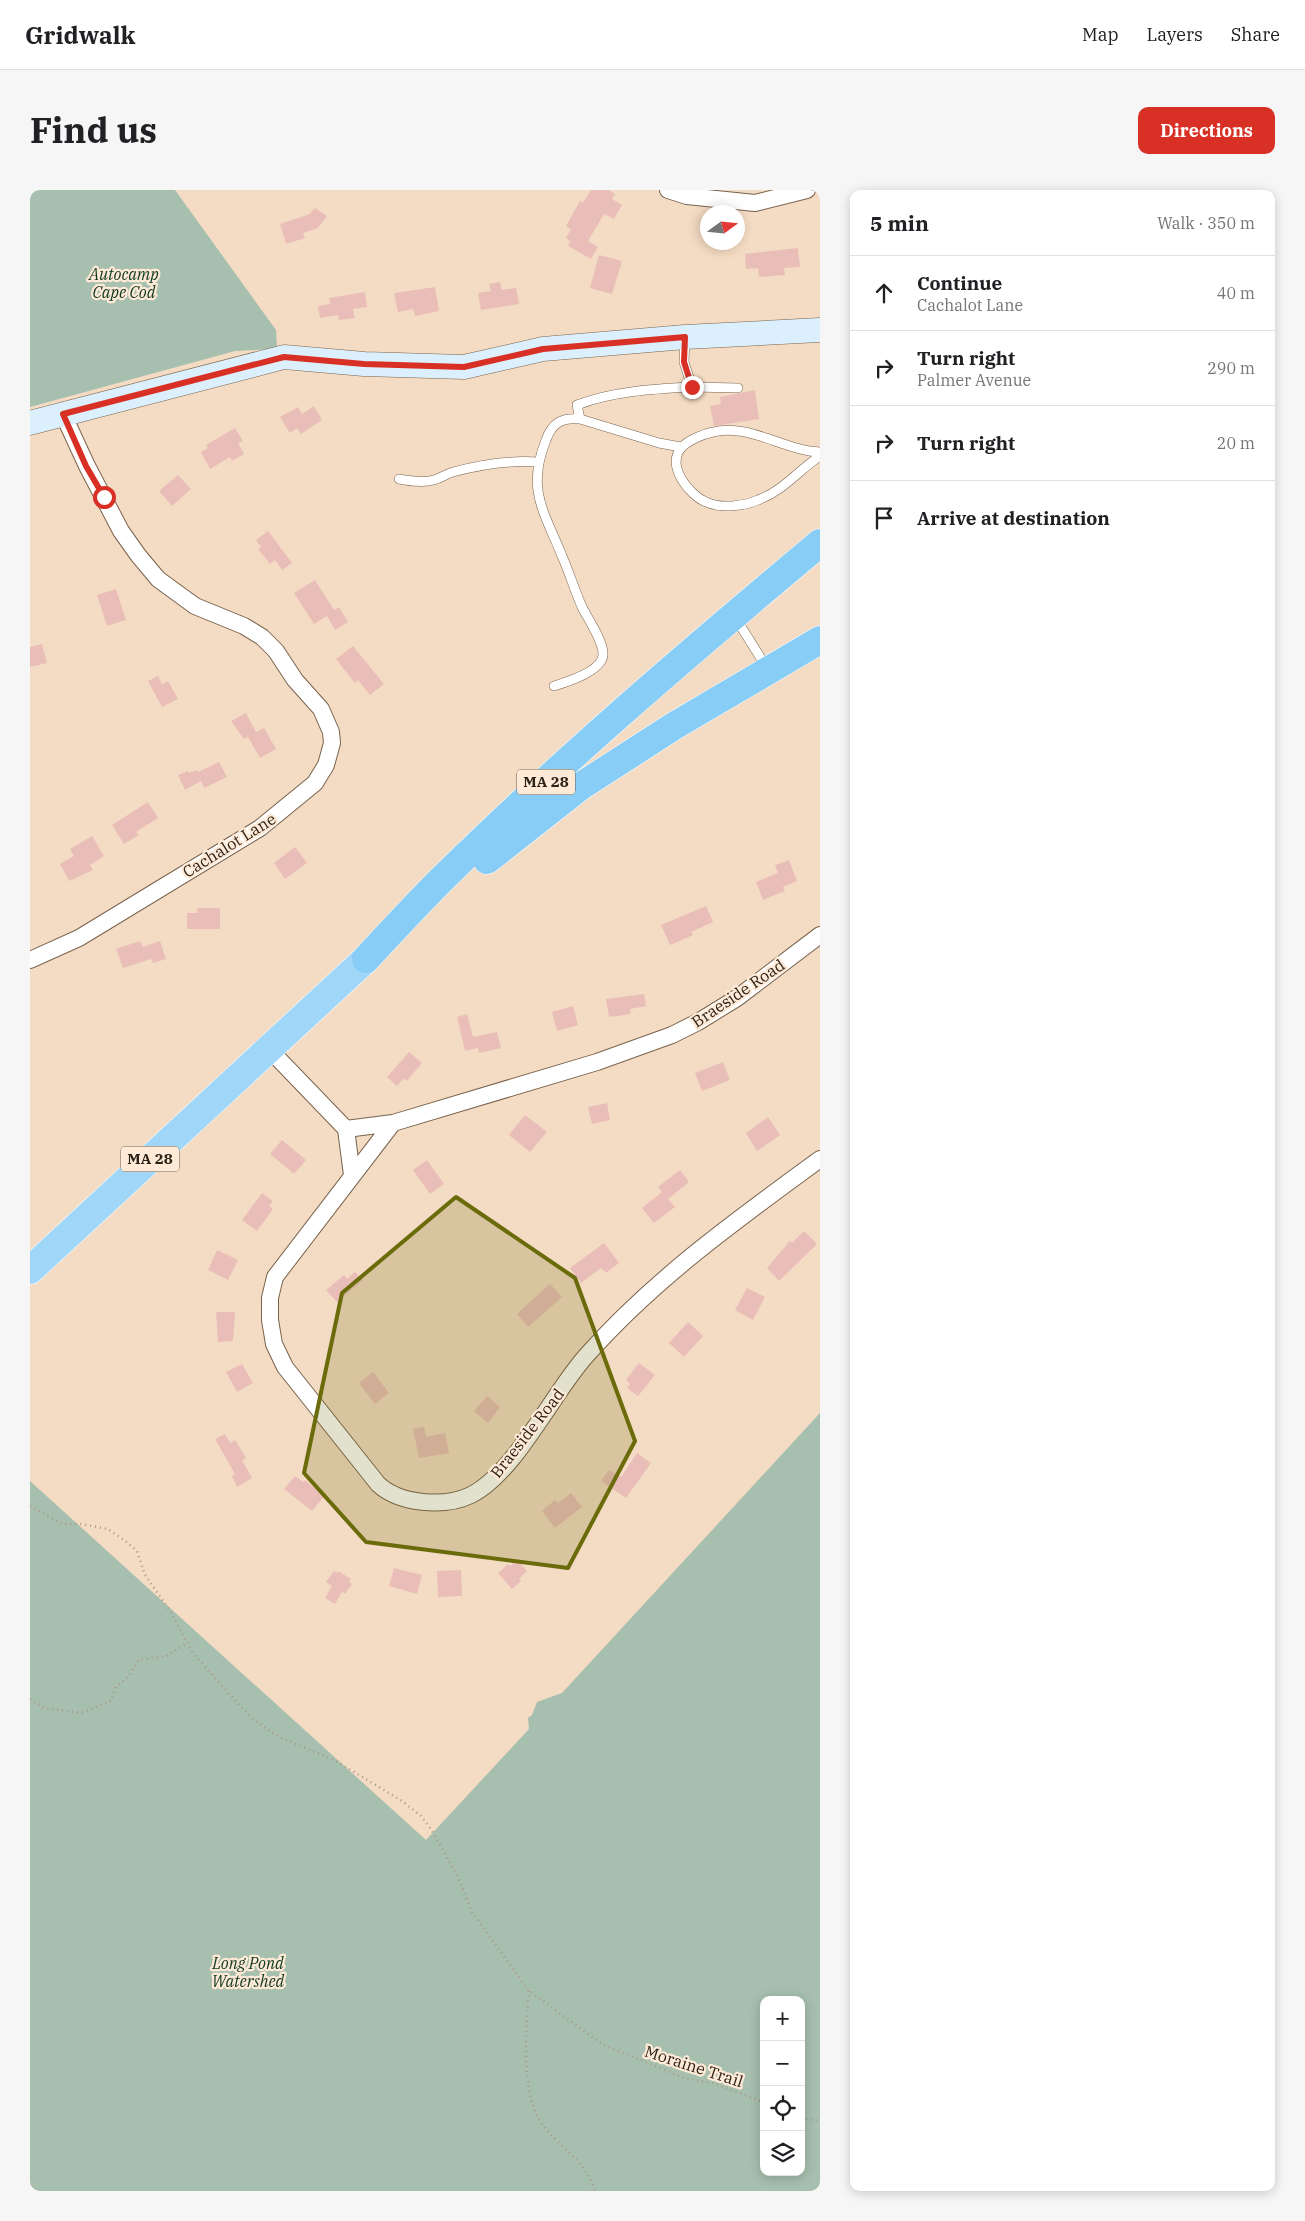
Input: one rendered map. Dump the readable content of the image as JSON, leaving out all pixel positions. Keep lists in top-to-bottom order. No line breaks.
{"streets":{"highway":["MA 28"],"street":["Cachalot Lane","Braeside Road"],"path":["Moraine Trail"]},"parks":["Autocamp Cape Cod","Long Pond Watershed"],"north":"right","page":{"header":"Gridwalk","nav":["Map","Layers","Share"],"title":"Find us","buttons":"Directions","heading":["5 min","Walk · 350 m"],"list":[["Continue","Cachalot Lane","40 m"],["Turn right","Palmer Avenue","290 m"],["Turn right","20 m"],"Arrive at destination"],"map_buttons":["+","−"]}}
